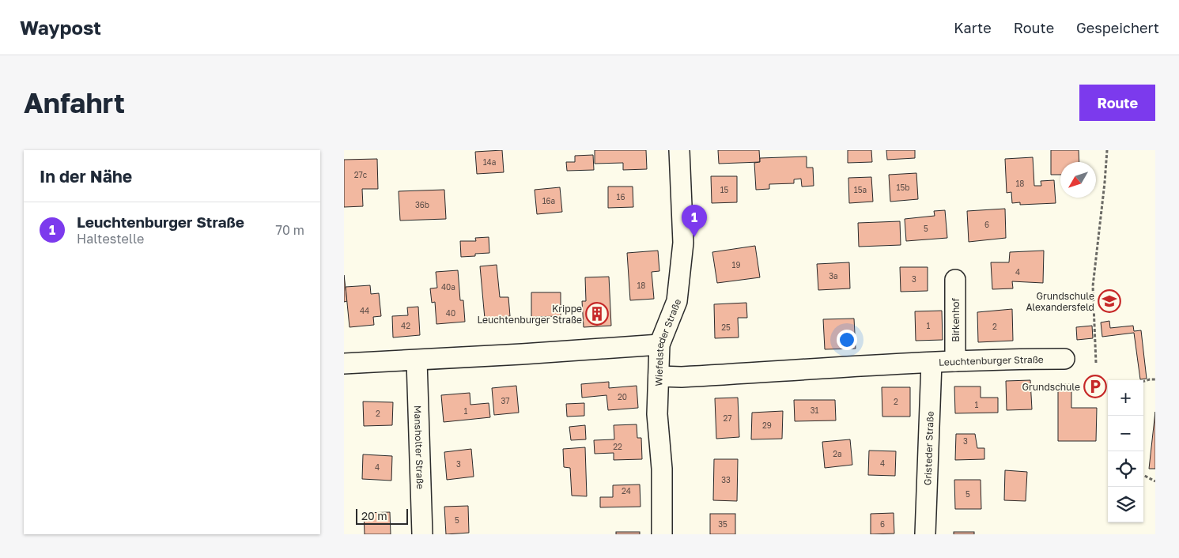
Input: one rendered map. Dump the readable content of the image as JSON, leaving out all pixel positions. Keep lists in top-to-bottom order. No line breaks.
{"streets":{"street":["Birkenhof","Wiefelsteder Straße","Leuchtenburger Straße","Mansholter Straße","Gristeder Straße"]},"crossings":[["Birkenhof","Leuchtenburger Straße"],["Wiefelsteder Straße","Leuchtenburger Straße"],["Leuchtenburger Straße","Gristeder Straße"]],"places":{"school or university":["Grundschule Alexandersfeld"],"building":["Krippe Leuchtenburger Straße"],"parking":["Grundschule"]},"house_numbers":["14a","27c","18","15b","15","15a","16","16a","36b","6","5","19","4","3a","3","18","40a","44","40","42","1","2","25","20","37","2","1","31","1","2","27","29","3","22","2a","4","3","4","33","24","5","5","35","6"],"scale_bar":"20 m","north":"bottom left","page":{"header":"Waypost","nav":["Karte","Route","Gespeichert"],"buttons":"Route","title":"Anfahrt","heading":"In der Nähe","list":[{"mark":"1","name":"Leuchtenburger Straße","note":"Haltestelle","value":"70 m"}],"pins":"1","map_buttons":["+","−"],"scale":"20 m"}}
